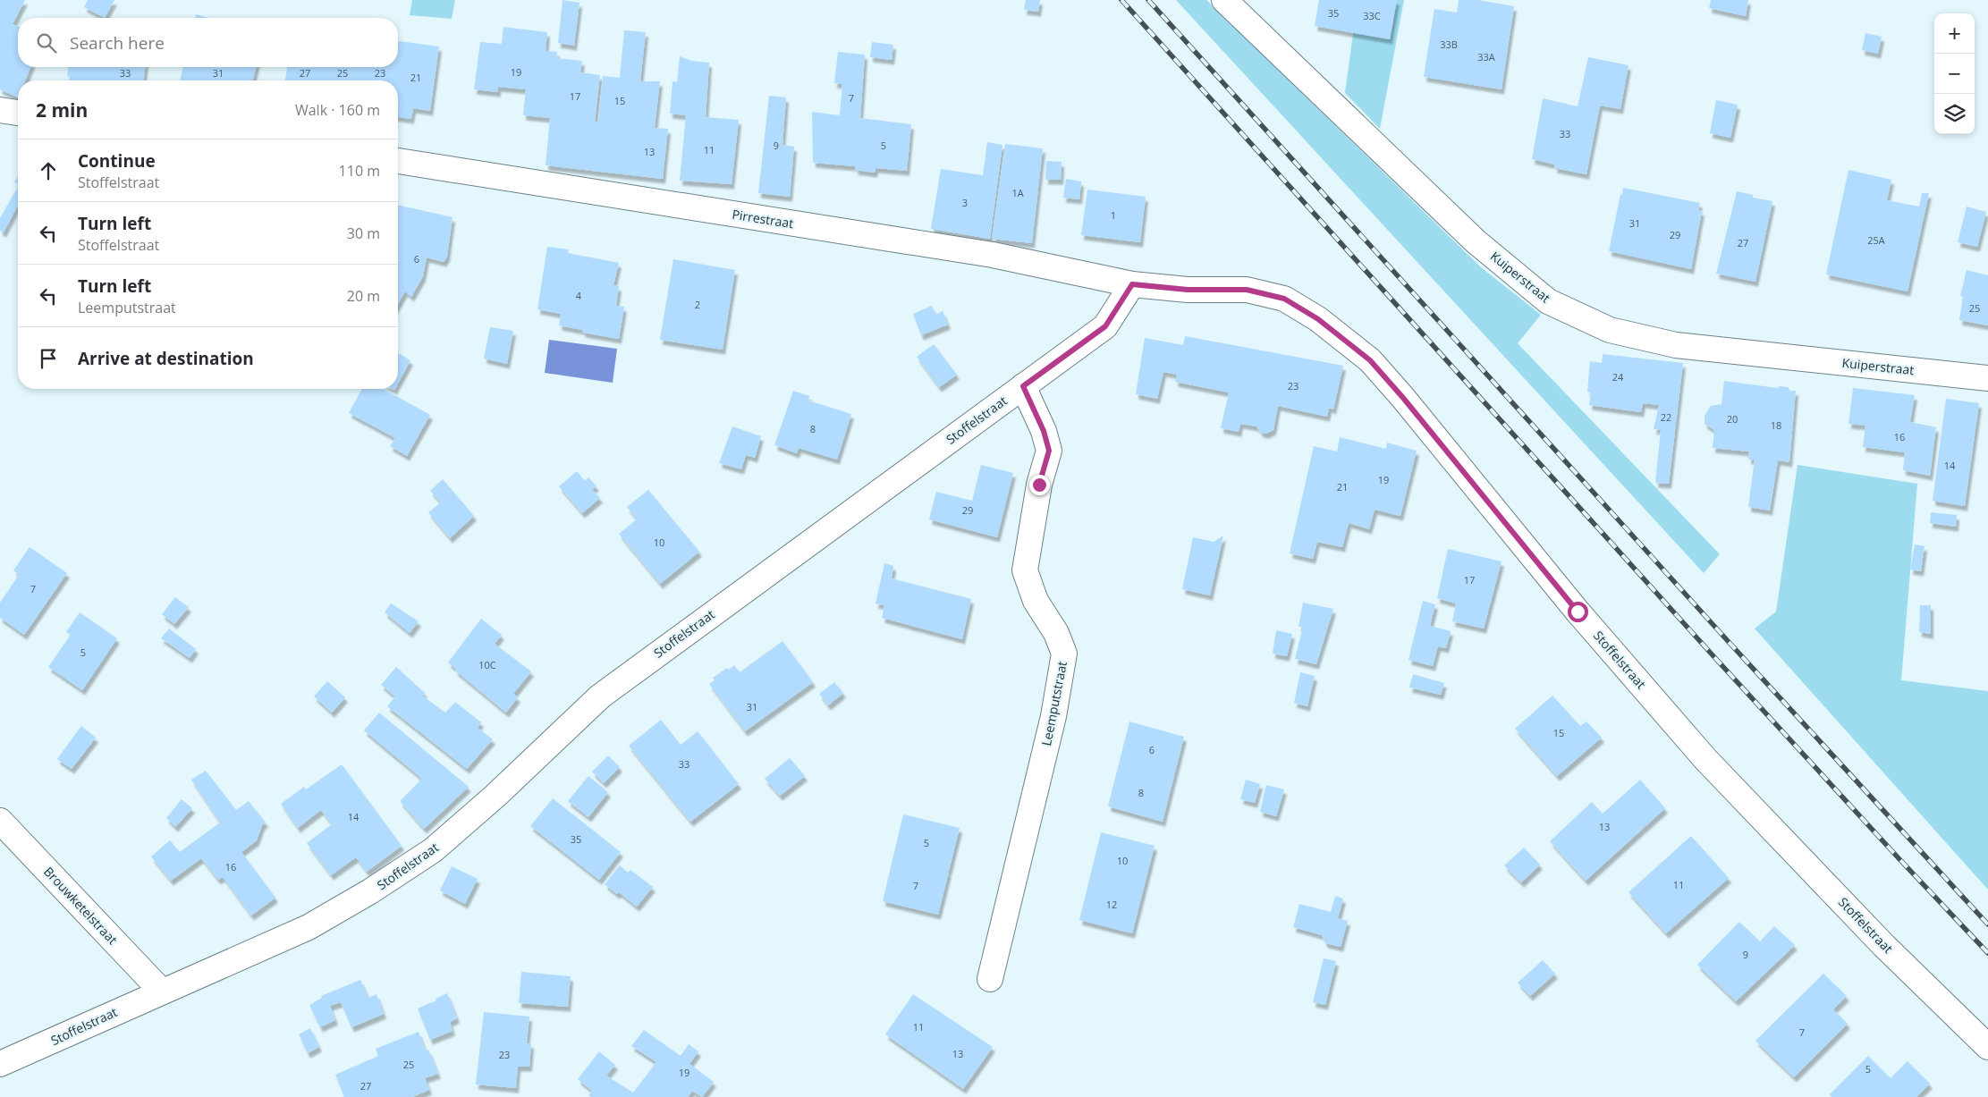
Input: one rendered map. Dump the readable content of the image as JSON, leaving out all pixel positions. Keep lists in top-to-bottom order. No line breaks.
{"streets":{"street":["Pirrestraat","Kuiperstraat","Stoffelstraat","Leemputstraat","Brouwketelstraat"]},"crossings":[["Pirrestraat","Stoffelstraat"],["Stoffelstraat","Leemputstraat"],["Stoffelstraat","Brouwketelstraat"]],"house_numbers":["35","33C","33B","33A","19","33","31","27","25","23","21","17","7","15","33","9","5","11","13","1A","3","1","31","29","25A","27","6","4","2","25","24","23","22","20","18","8","16","14","19","21","29","10","17","7","5","10C","31","15","6","33","8","14","13","35","5","10","16","11","7","12","9","11","7","13","23","25","5","19","27"],"page":{"map_buttons":["+","−"],"search":"Search here","heading":["2 min","Walk · 160 m"],"list":[["Continue","Stoffelstraat","110 m"],["Turn left","Stoffelstraat","30 m"],["Turn left","Leemputstraat","20 m"],"Arrive at destination"]}}
